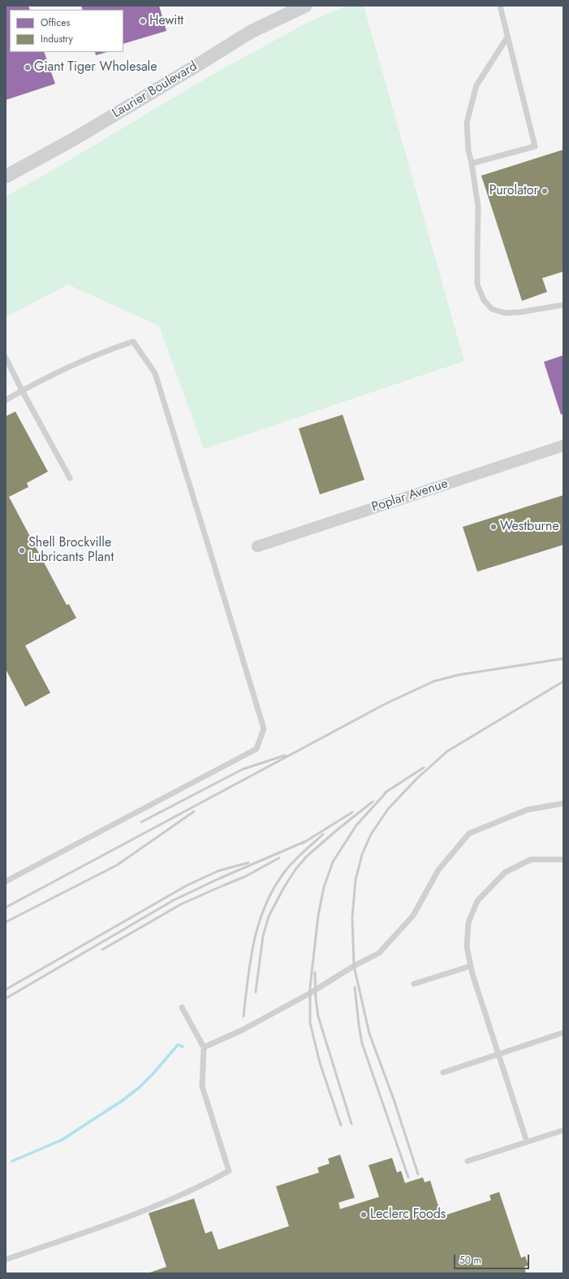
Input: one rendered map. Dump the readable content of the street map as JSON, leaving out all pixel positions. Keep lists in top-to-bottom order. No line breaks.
{"streets":{"street":["Laurier Boulevard","Poplar Avenue"]},"places":["Hewitt","Giant Tiger Wholesale","Purolator","Westburne","Shell Brockville Lubricants Plant","Leclerc Foods"],"legend":["Offices","Industry"],"scale_bar":"50 m"}
